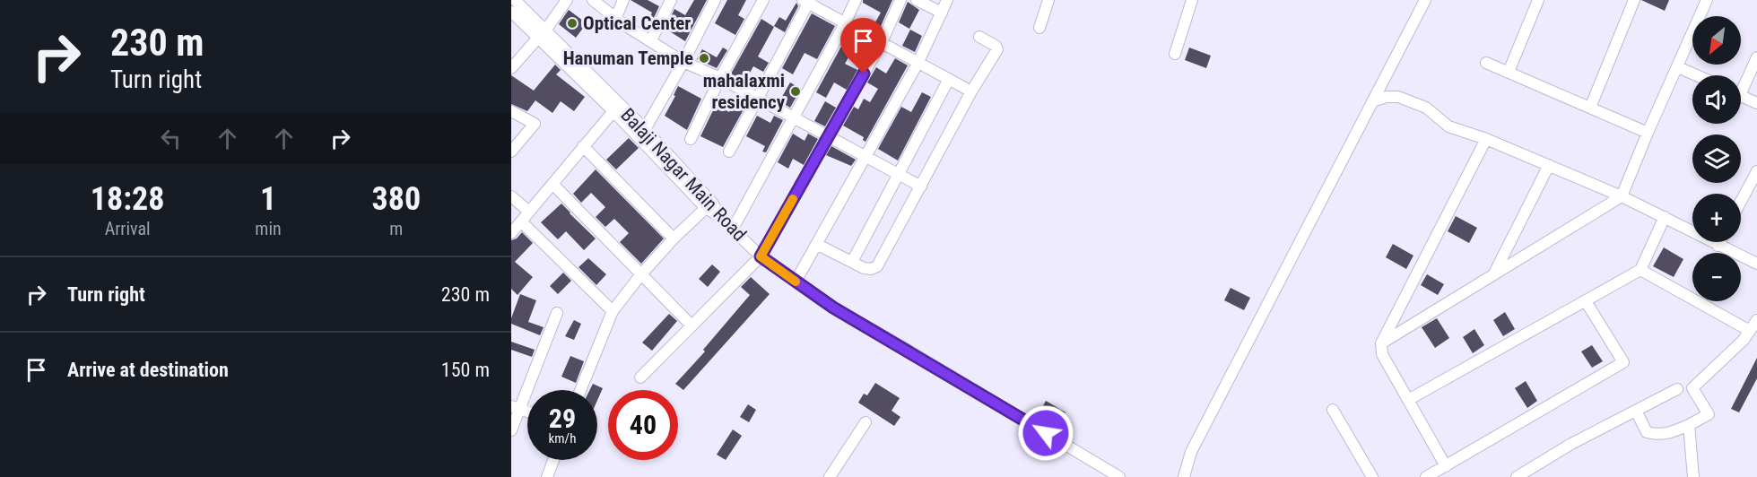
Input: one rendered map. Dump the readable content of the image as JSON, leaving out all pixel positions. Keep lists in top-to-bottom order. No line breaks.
{"streets":{"street":["Balaji Nagar Main Road"]},"places":["Optical Center","Hanuman Temple","mahalaxmi residency"],"north":"bottom left","page":{"turn":["230 m","Turn right"],"map_buttons":["+","−"],"eta":["18:28","Arrival","1","min","380","m"],"list":[{"name":"Turn right","value":"230 m"},{"name":"Arrive at destination","value":"150 m"}],"speed":"29 km/h","limit":"40"}}
